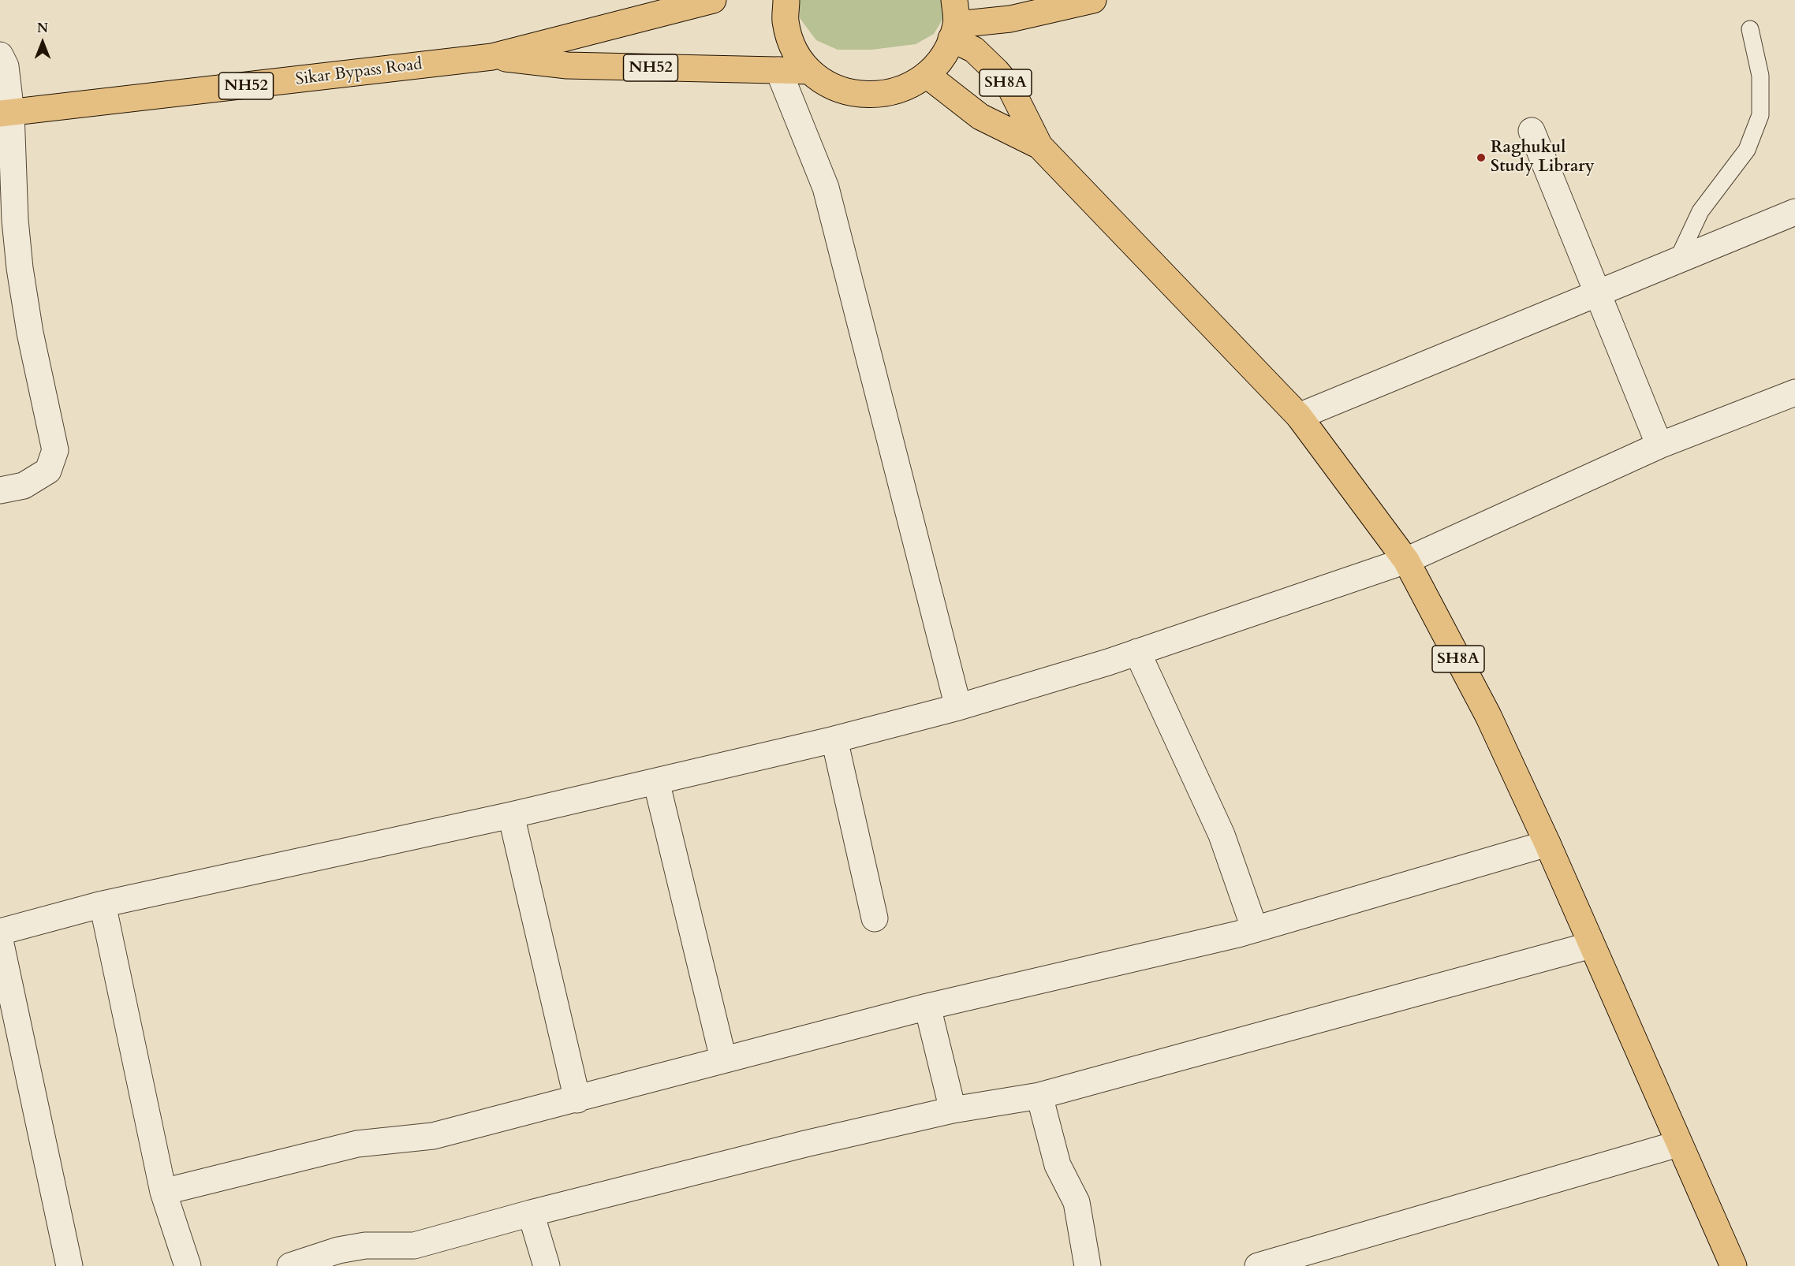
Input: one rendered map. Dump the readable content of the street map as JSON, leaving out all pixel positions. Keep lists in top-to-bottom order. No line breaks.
{"streets":{"main road":["NH52","Sikar Bypass Road","SH8A"]},"places":["Raghukul Study Library"],"north":"top"}
